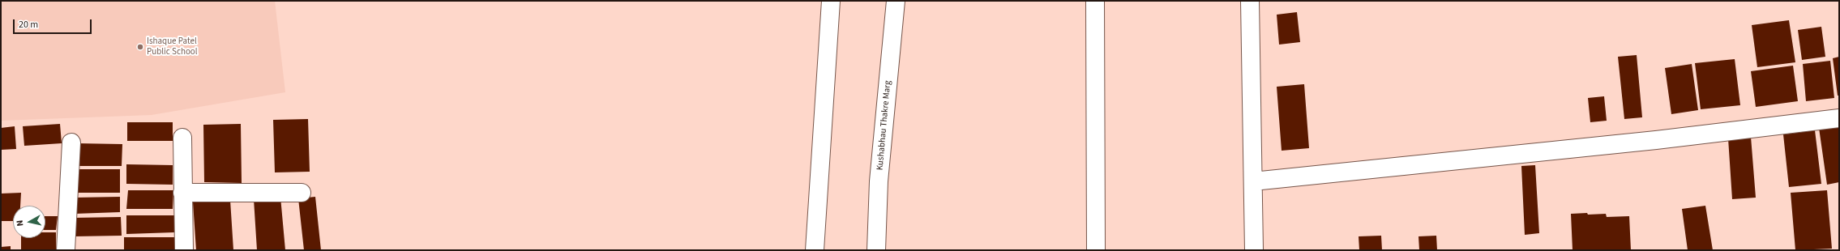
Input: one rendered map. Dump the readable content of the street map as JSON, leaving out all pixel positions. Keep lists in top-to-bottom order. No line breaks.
{"streets":{"street":["Kushabhau Thakre Marg"]},"places":["Ishaque Patel Public School"],"scale_bar":"20 m","north":"left"}
